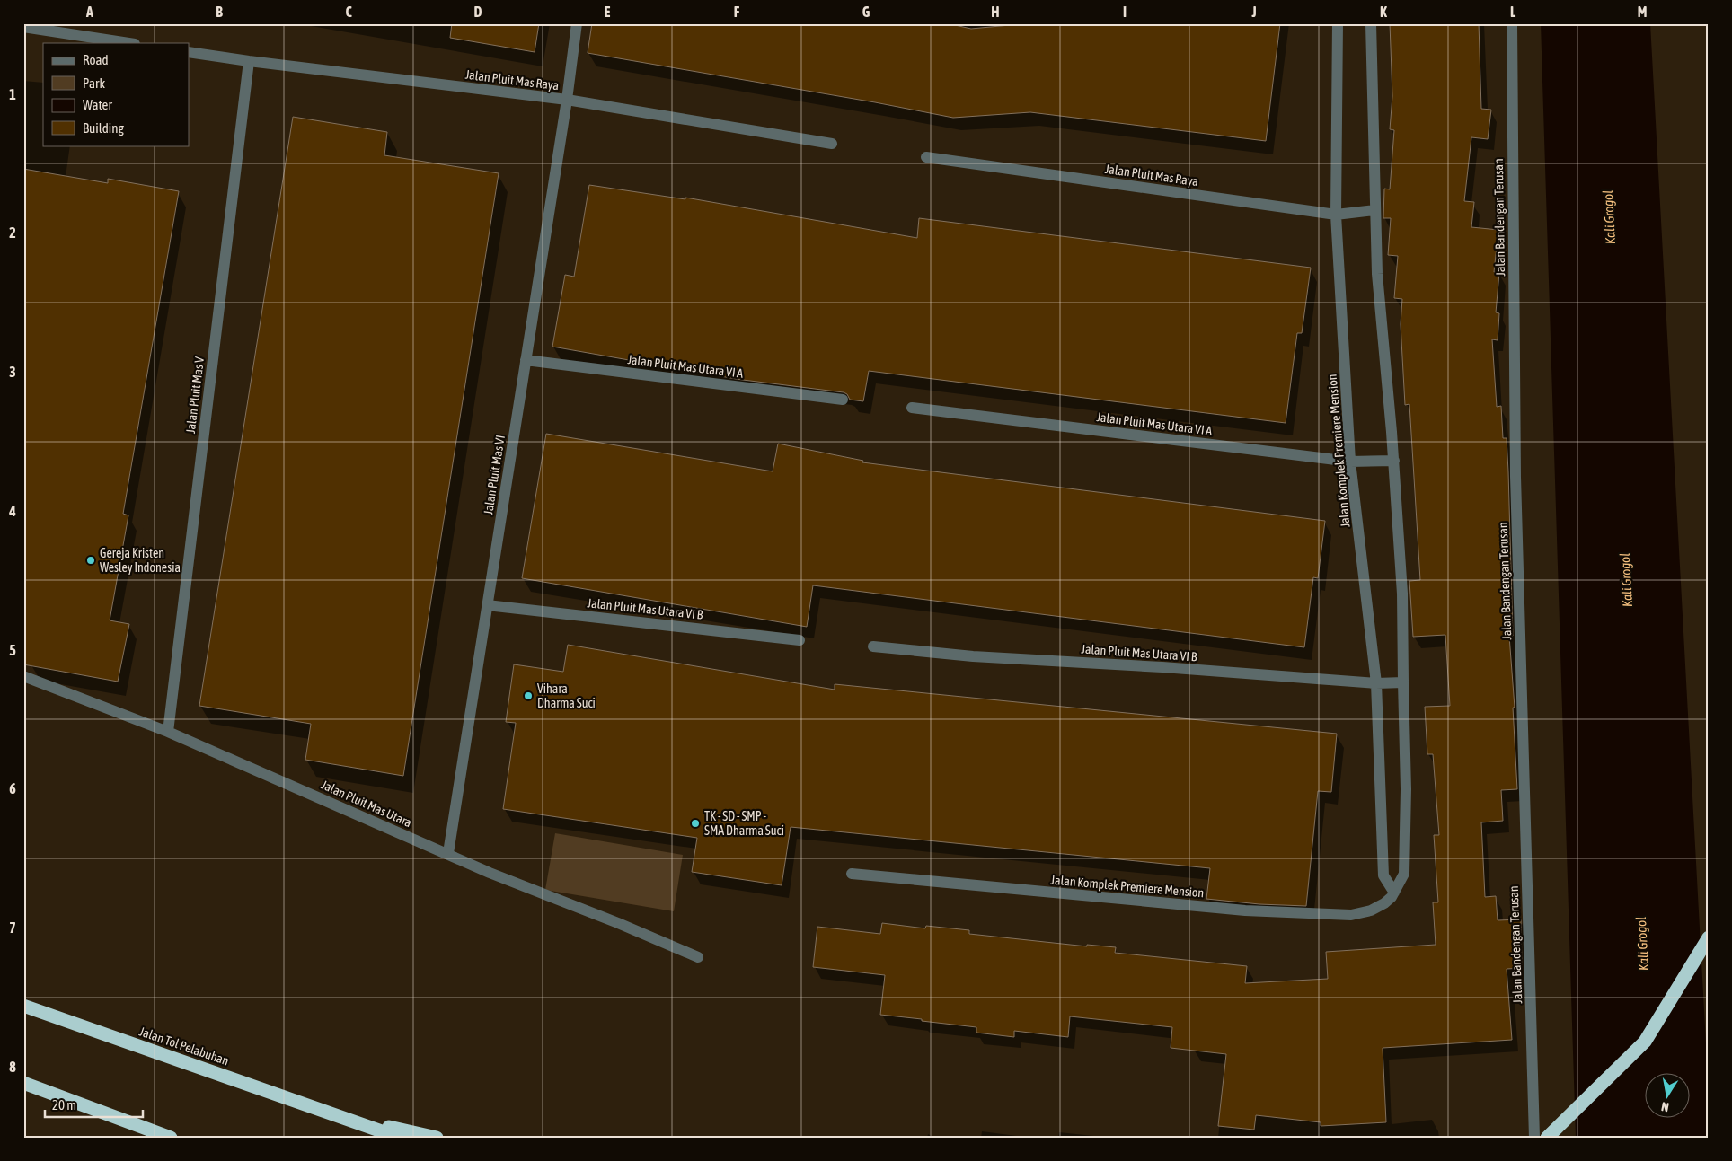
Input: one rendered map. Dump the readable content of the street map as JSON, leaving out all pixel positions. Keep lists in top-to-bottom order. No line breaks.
{"streets":{"highway":["Jalan Tol Pelabuhan"],"street":["Jalan Pluit Mas Raya","Jalan Bandengan Terusan","Jalan Pluit Mas Utara VI A","Jalan Pluit Mas V","Jalan Komplek Premiere Mension","Jalan Pluit Mas VI","Jalan Pluit Mas Utara VI B","Jalan Pluit Mas Utara"]},"crossings":[["Jalan Pluit Mas Raya","Jalan Pluit Mas V"],["Jalan Pluit Mas Raya","Jalan Komplek Premiere Mension"],["Jalan Pluit Mas Raya","Jalan Pluit Mas VI"],["Jalan Pluit Mas Utara VI A","Jalan Komplek Premiere Mension"],["Jalan Pluit Mas Utara VI A","Jalan Pluit Mas VI"],["Jalan Pluit Mas V","Jalan Pluit Mas Utara"],["Jalan Komplek Premiere Mension","Jalan Pluit Mas Utara VI B"],["Jalan Pluit Mas VI","Jalan Pluit Mas Utara VI B"],["Jalan Pluit Mas VI","Jalan Pluit Mas Utara"]],"water":["Kali Grogol"],"places":["Gereja Kristen Wesley Indonesia","Vihara Dharma Suci","TK - SD - SMP - SMA Dharma Suci"],"legend":["Road","Park","Water","Building"],"scale_bar":"20 m","north":"bottom","grid":{"columns":["A","B","C","D","E","F","G","H","I","J","K","L","M"],"rows":["1","2","3","4","5","6","7","8"]}}
